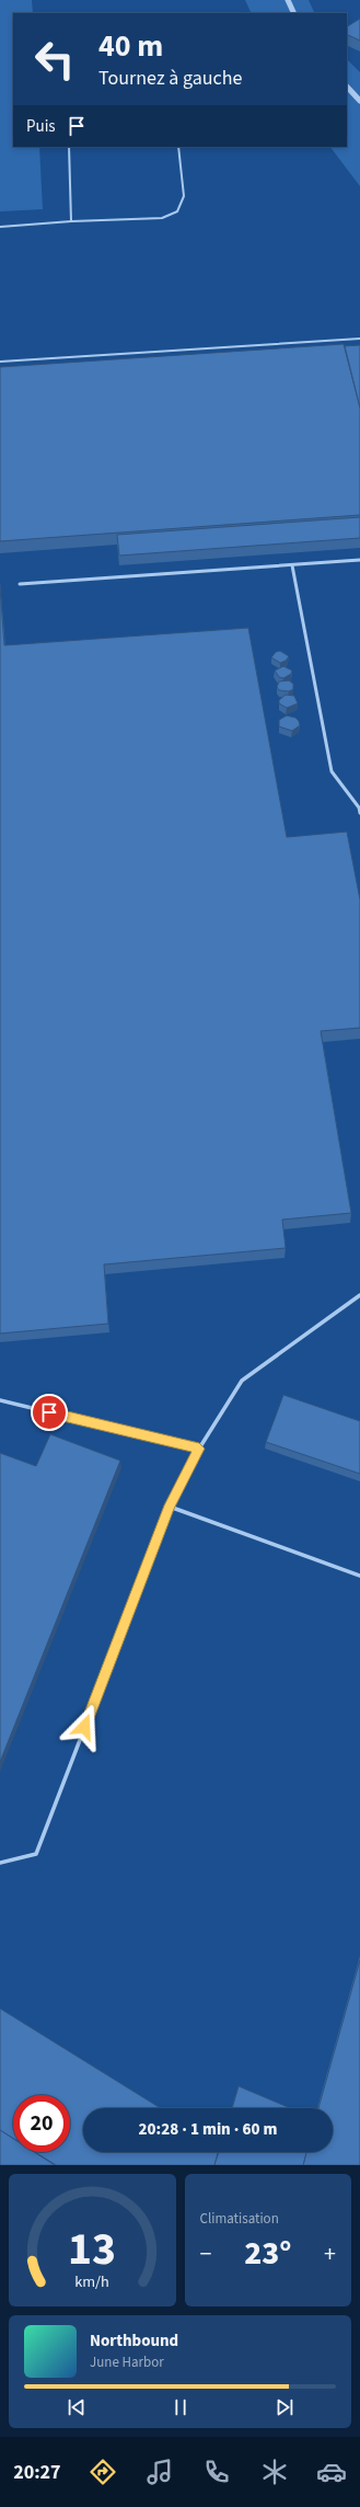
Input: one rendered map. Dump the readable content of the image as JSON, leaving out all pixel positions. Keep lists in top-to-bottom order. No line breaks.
{"page":{"turn":["40 m","Tournez à gauche"],"then":"Puis","limit":"20","trip":"20:28 · 1 min · 60 m","tile":"Climatisation","heat":["−","23°","+"],"song":["Northbound","June Harbor"],"tabs":"20:27","gauge":["13","km/h"]}}
